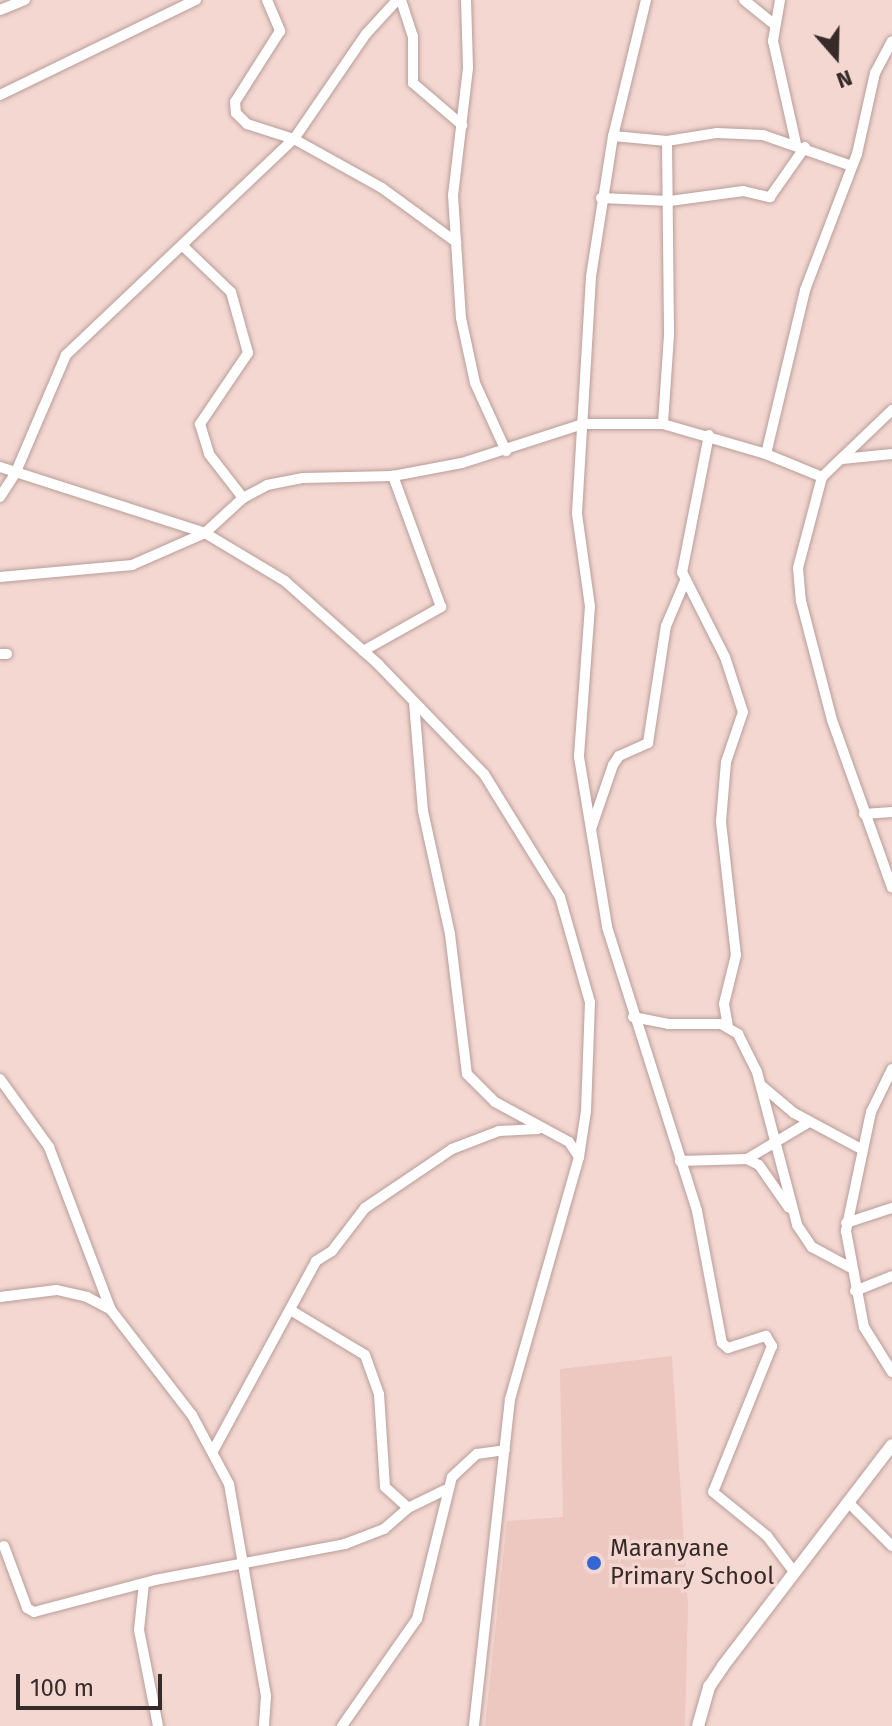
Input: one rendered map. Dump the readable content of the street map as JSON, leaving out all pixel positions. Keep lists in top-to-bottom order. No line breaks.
{"places":["Maranyane Primary School"],"scale_bar":"100 m","north":"bottom"}
